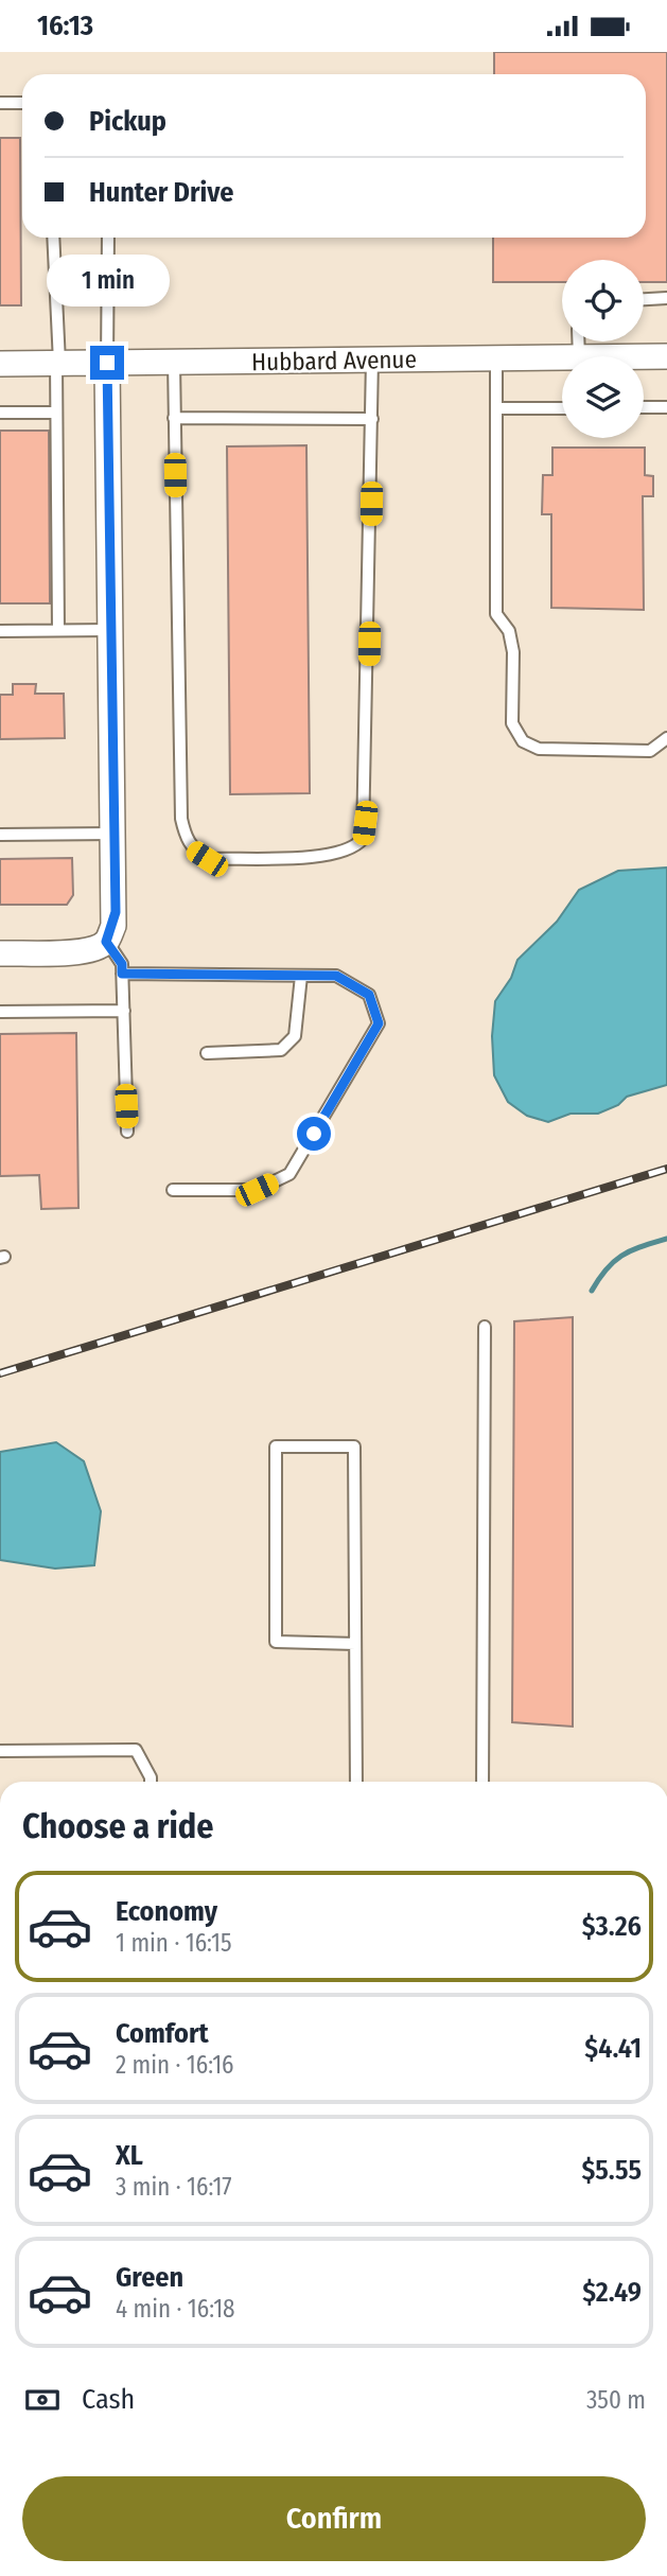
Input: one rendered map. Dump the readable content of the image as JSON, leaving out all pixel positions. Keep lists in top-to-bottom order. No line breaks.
{"streets":{"street":["Hubbard Avenue"]},"page":{"status":"16:13","banner":["Pickup","Hunter Drive"],"bubble":"1 min","heading":"Choose a ride","list":[{"name":"Economy","note":"1 min · 16:15","value":"$3.26"},{"name":"Comfort","note":"2 min · 16:16","value":"$4.41"},{"name":"XL","note":"3 min · 16:17","value":"$5.55"},{"name":"Green","note":"4 min · 16:18","value":"$2.49"}],"pay":["Cash","350 m"],"buttons":"Confirm"}}
